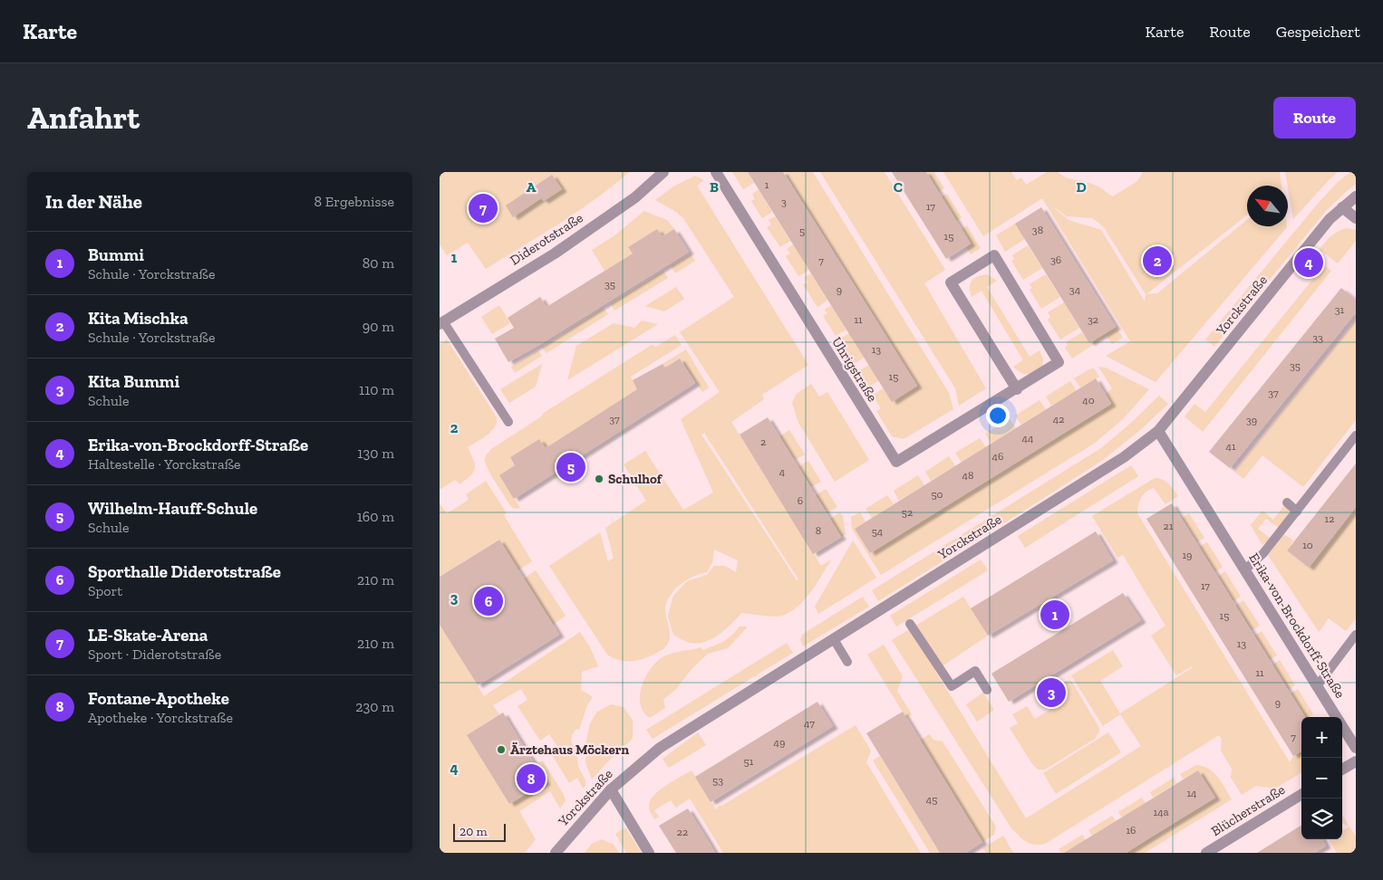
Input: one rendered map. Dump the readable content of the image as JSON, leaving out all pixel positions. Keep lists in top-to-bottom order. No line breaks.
{"streets":{"street":["Diderotstraße","Yorckstraße","Uhrigstraße","Erika-von-Brockdorff-Straße","Blücherstraße"]},"crossings":[["Yorckstraße","Erika-von-Brockdorff-Straße"]],"places":["Schulhof","Ärztehaus Möckern"],"house_numbers":["1","3","17","38","5","15","36","7","35","9","34","31","11","32","33","13","35","15","37","40","37","42","39","44","2","41","46","4","48","50","6","52","12","21","8","54","10","19","17","15","13","11","9","47","7","49","51","53","14","45","14a","16","22"],"scale_bar":"20 m","north":"top left","page":{"header":"Karte","nav":["Karte","Route","Gespeichert"],"buttons":"Route","title":"Anfahrt","heading":["In der Nähe","8 Ergebnisse"],"pins":["7","2","4","5","6","1","3","8"],"list":[{"mark":"1","name":"Bummi","note":"Schule · Yorckstraße","value":"80 m"},{"mark":"2","name":"Kita Mischka","note":"Schule · Yorckstraße","value":"90 m"},{"mark":"3","name":"Kita Bummi","note":"Schule","value":"110 m"},{"mark":"4","name":"Erika-von-Brockdorff-Straße","note":"Haltestelle · Yorckstraße","value":"130 m"},{"mark":"5","name":"Wilhelm-Hauff-Schule","note":"Schule","value":"160 m"},{"mark":"6","name":"Sporthalle Diderotstraße","note":"Sport","value":"210 m"},{"mark":"7","name":"LE-Skate-Arena","note":"Sport · Diderotstraße","value":"210 m"},{"mark":"8","name":"Fontane-Apotheke","note":"Apotheke · Yorckstraße","value":"230 m"}],"map_buttons":["+","−"],"scale":"20 m"},"grid":{"columns":["A","B","C","D"],"rows":["1","2","3","4"]}}
